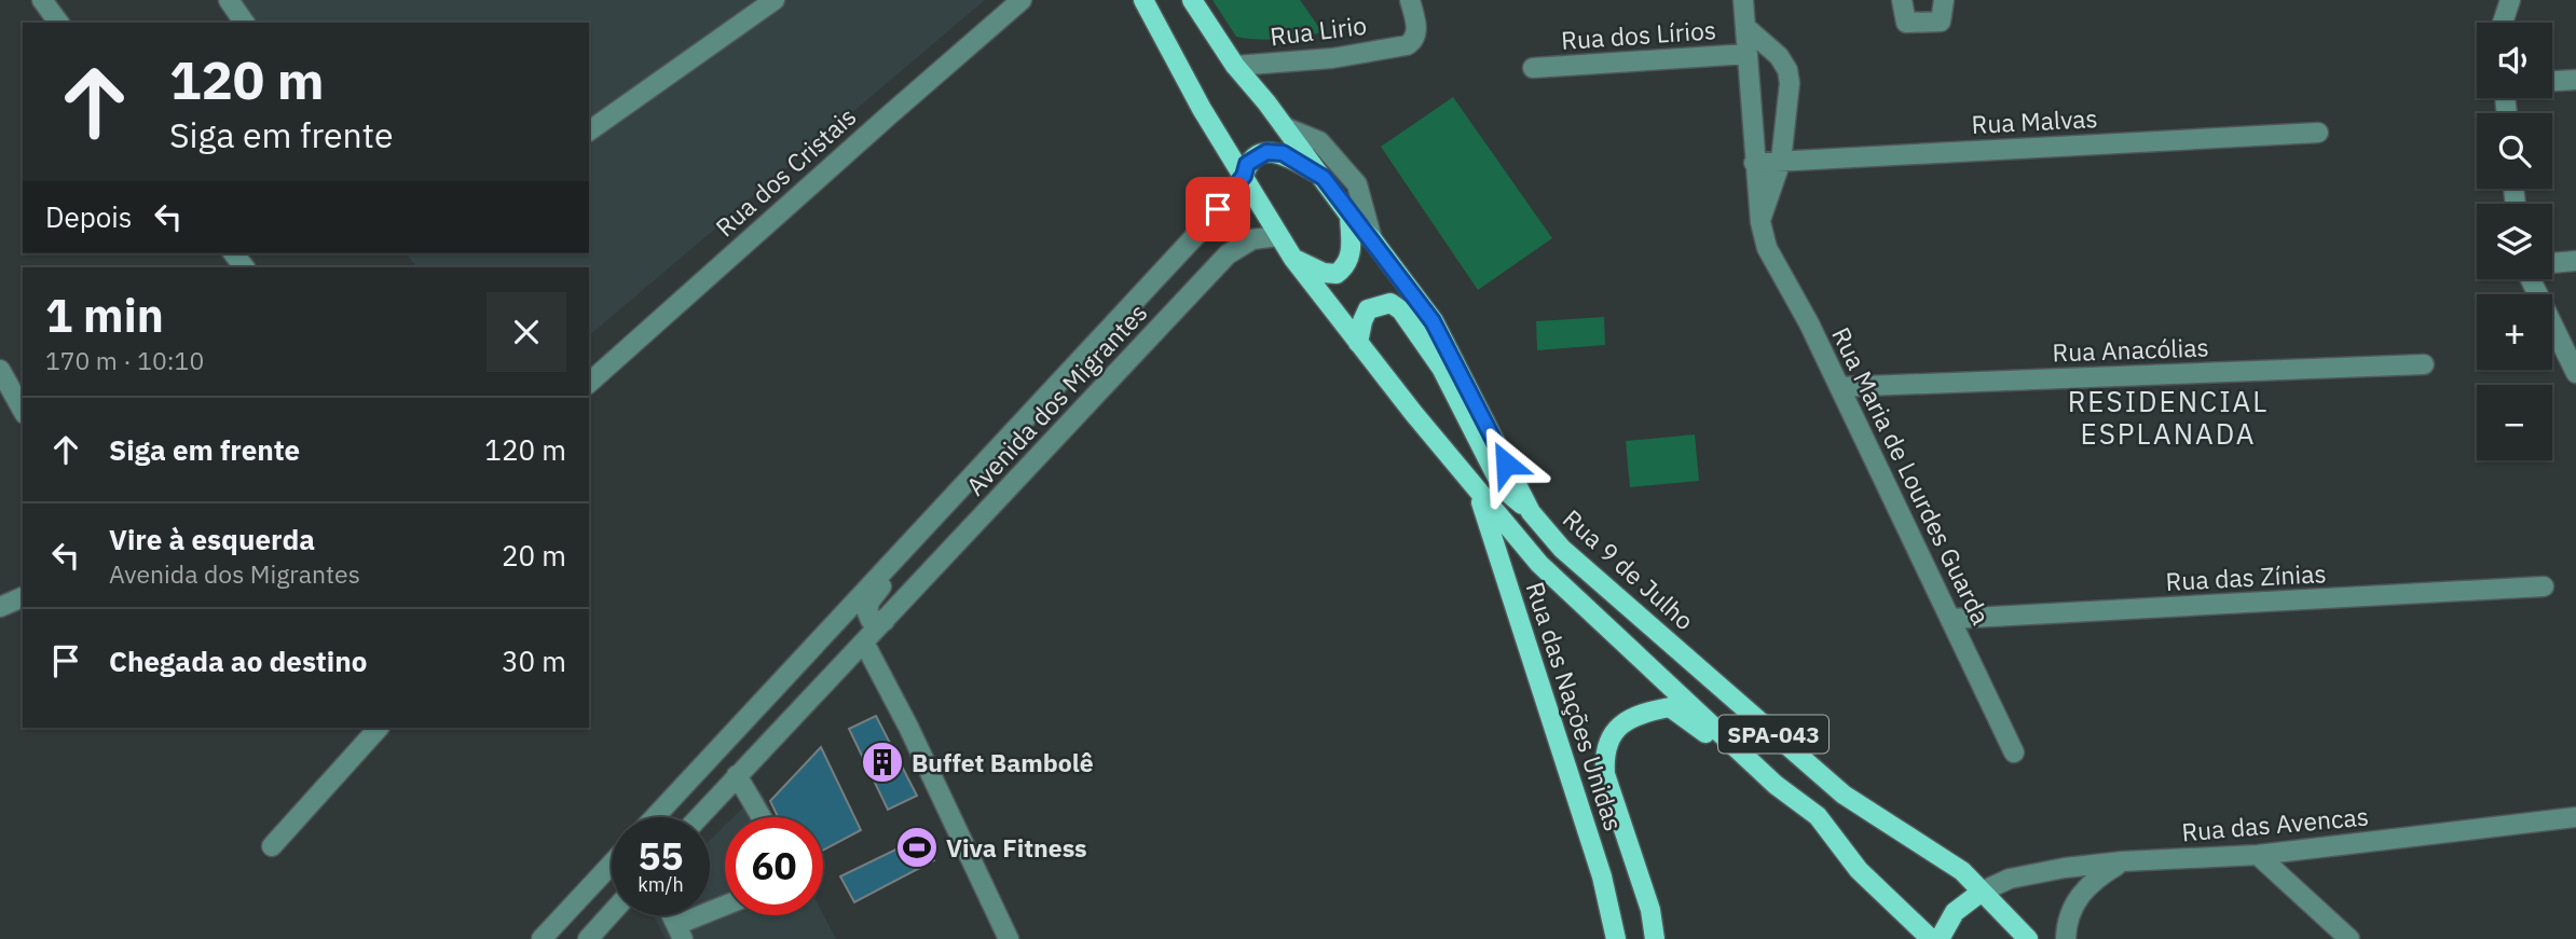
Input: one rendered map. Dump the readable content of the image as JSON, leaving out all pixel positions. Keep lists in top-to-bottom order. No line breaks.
{"streets":{"main road":["Rua 9 de Julho","Rua das Nações Unidas","SPA-043"],"street":["Rua Lirio","Rua dos Lírios","Rua Malvas","Rua dos Cristais","Rua Anacólias","Avenida dos Migrantes","Rua Maria de Lourdes Guarda","Rua das Zínias","Rua das Avencas"]},"crossings":[["Rua Lirio","Rua 9 de Julho"],["Rua dos Lírios","Rua Maria de Lourdes Guarda"],["Rua Malvas","Rua Maria de Lourdes Guarda"],["Rua Anacólias","Rua Maria de Lourdes Guarda"],["Rua Maria de Lourdes Guarda","Rua das Zínias"],["Rua 9 de Julho","Rua das Avencas"],["Rua das Nações Unidas","SPA-043"]],"districts":["RESIDENCIAL ESPLANADA"],"places":{"building":["Buffet Bambolê"],"sports":["Viva Fitness"]},"page":{"map_buttons":["+","−"],"turn":["120 m","Siga em frente"],"then":"Depois","heading":["1 min","170 m · 10:10"],"list":[{"name":"Siga em frente","value":"120 m"},{"name":"Vire à esquerda","note":"Avenida dos Migrantes","value":"20 m"},{"name":"Chegada ao destino","value":"30 m"}],"speed":"55 km/h","limit":"60"}}
